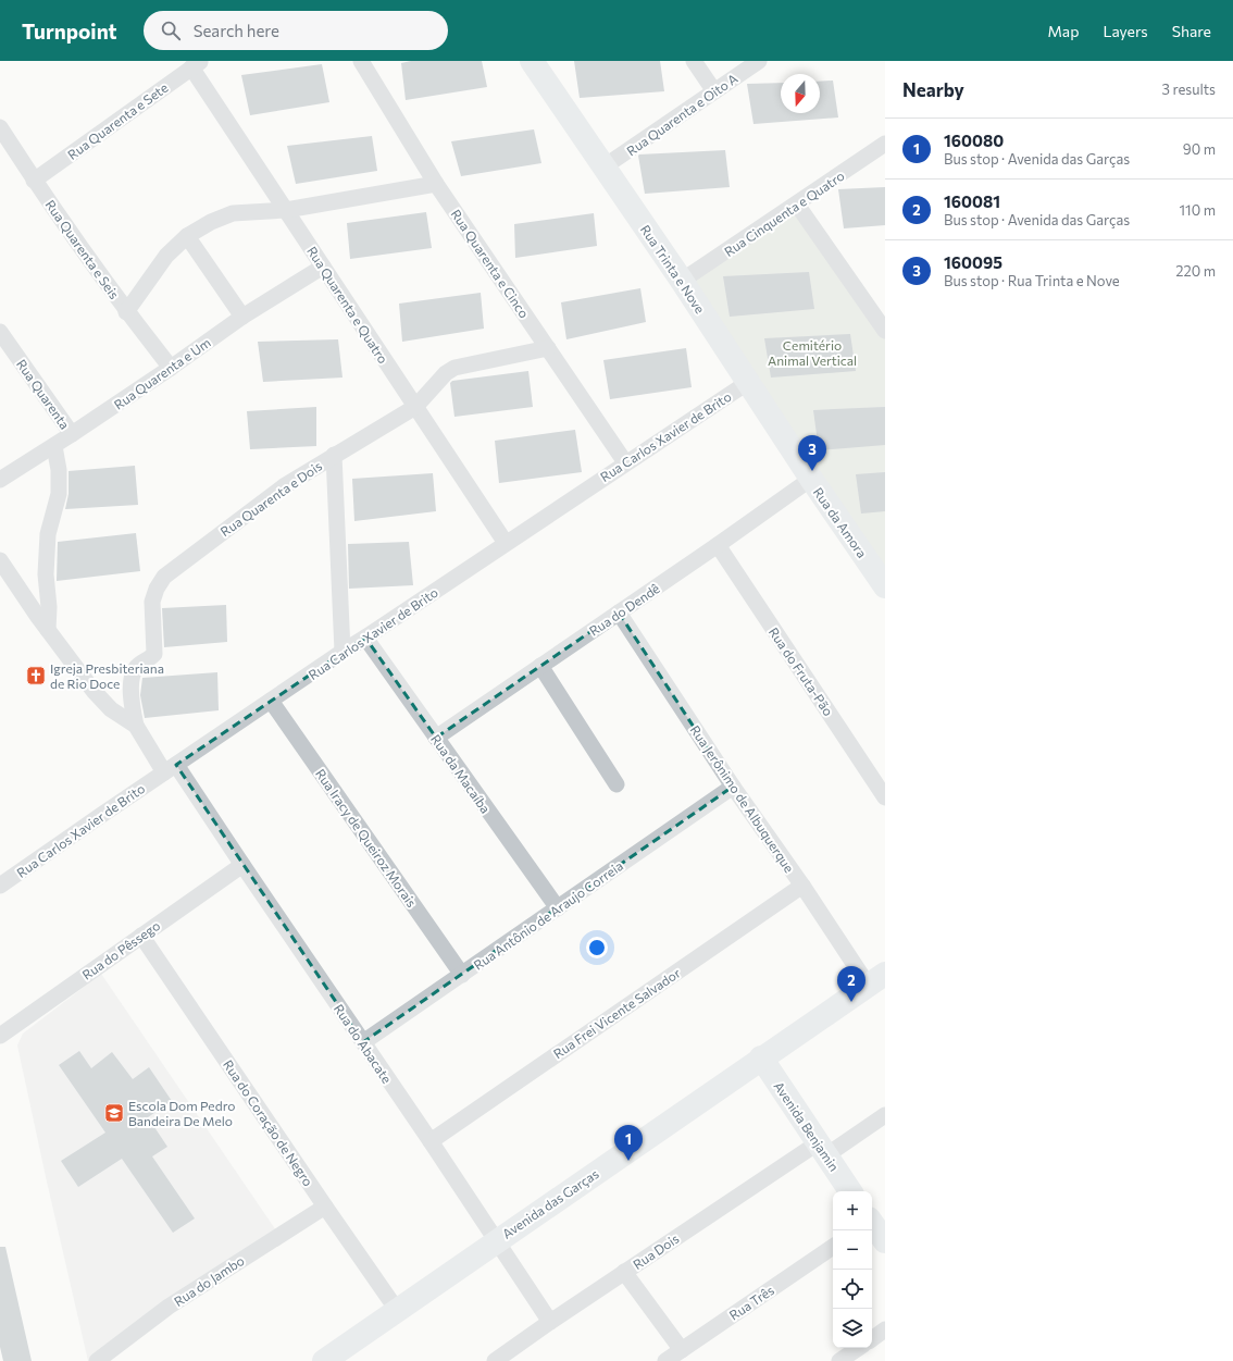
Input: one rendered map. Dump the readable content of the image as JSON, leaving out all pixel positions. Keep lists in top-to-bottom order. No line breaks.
{"streets":{"street":["Rua Quarenta e Oito A","Rua Quarenta e Sete","Rua Cinquenta e Quatro","Rua Quarenta e Seis","Rua Quarenta e Cinco","Rua Trinta e Nove","Rua Quarenta e Quatro","Rua Quarenta e Um","Rua Quarenta","Rua Carlos Xavier de Brito","Rua Quarenta e Dois","Rua da Amora","Rua do Dendê","Rua do Fruta-Pão","Rua da Macaíba","Rua Jerônimo de Albuquerque","Rua Iracy de Queiroz Morais","Rua Antônio de Araujo Correia","Rua do Pêssego","Rua Frei Vicente Salvador","Rua do Abacate","Rua do Coração de Negro","Avenida Benjamin","Avenida das Garças","Rua Dois","Rua do Jambo","Rua Três"]},"crossings":[["Rua Quarenta e Oito A","Rua Trinta e Nove"],["Rua Quarenta e Sete","Rua Quarenta e Seis"],["Rua Quarenta e Sete","Rua Quarenta e Quatro"],["Rua Cinquenta e Quatro","Rua Trinta e Nove"],["Rua Quarenta e Seis","Rua Quarenta e Um"],["Rua Quarenta e Cinco","Rua Carlos Xavier de Brito"],["Rua Quarenta e Cinco","Rua Quarenta e Dois"],["Rua Trinta e Nove","Rua Carlos Xavier de Brito"],["Rua Trinta e Nove","Rua da Amora"],["Rua Trinta e Nove","Rua do Dendê"],["Rua Quarenta e Quatro","Rua Quarenta e Um"],["Rua Quarenta e Quatro","Rua Carlos Xavier de Brito"],["Rua Quarenta e Quatro","Rua Quarenta e Dois"],["Rua Quarenta e Um","Rua Quarenta"],["Rua Carlos Xavier de Brito","Rua da Macaíba"],["Rua Carlos Xavier de Brito","Rua Iracy de Queiroz Morais"],["Rua Carlos Xavier de Brito","Rua do Abacate"],["Rua Quarenta e Dois","Rua do Abacate"],["Rua da Amora","Rua do Dendê"],["Rua do Dendê","Rua do Fruta-Pão"],["Rua do Dendê","Rua da Macaíba"],["Rua do Dendê","Rua Jerônimo de Albuquerque"],["Rua da Macaíba","Rua Antônio de Araujo Correia"],["Rua Jerônimo de Albuquerque","Rua Antônio de Araujo Correia"],["Rua Jerônimo de Albuquerque","Rua Frei Vicente Salvador"],["Rua Jerônimo de Albuquerque","Avenida das Garças"],["Rua Iracy de Queiroz Morais","Rua Antônio de Araujo Correia"],["Rua Antônio de Araujo Correia","Rua do Abacate"],["Rua do Pêssego","Rua do Abacate"],["Rua do Pêssego","Rua do Coração de Negro"],["Rua Frei Vicente Salvador","Rua do Abacate"],["Rua do Abacate","Avenida das Garças"],["Rua do Abacate","Rua Dois"],["Rua do Coração de Negro","Avenida das Garças"],["Rua do Coração de Negro","Rua do Jambo"],["Avenida Benjamin","Avenida das Garças"],["Avenida Benjamin","Rua Dois"]],"parks":["Cemitério Animal Vertical"],"places":{"church":["Igreja Presbiteriana de Rio Doce"],"school or university":["Escola Dom Pedro Bandeira De Melo"]},"north":"bottom","page":{"header":"Turnpoint","search":"Search here","nav":["Map","Layers","Share"],"heading":["Nearby","3 results"],"list":[{"mark":"1","name":"160080","note":"Bus stop · Avenida das Garças","value":"90 m"},{"mark":"2","name":"160081","note":"Bus stop · Avenida das Garças","value":"110 m"},{"mark":"3","name":"160095","note":"Bus stop · Rua Trinta e Nove","value":"220 m"}],"pins":["3","2","1"],"map_buttons":["+","−"]}}
